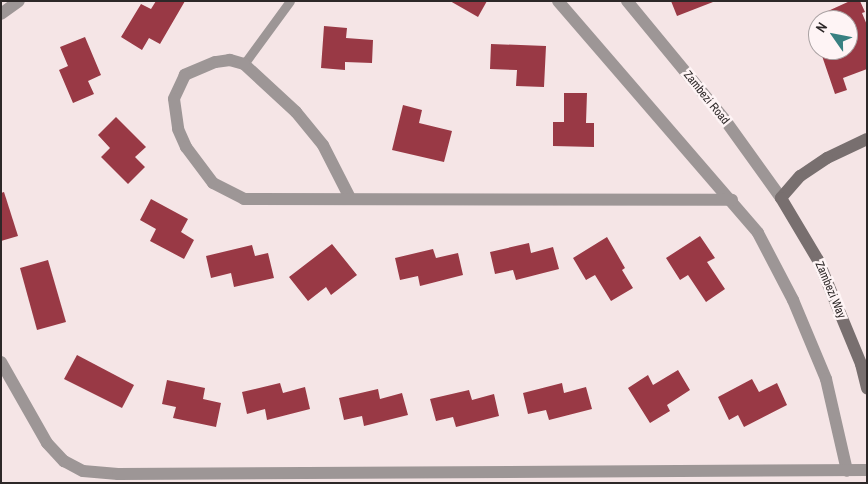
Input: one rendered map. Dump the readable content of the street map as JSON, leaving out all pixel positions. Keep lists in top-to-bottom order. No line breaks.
{"streets":{"main road":["Zambezi Way"],"street":["Zambezi Road"]},"crossings":[["Zambezi Road","Zambezi Way"]],"north":"top left"}
